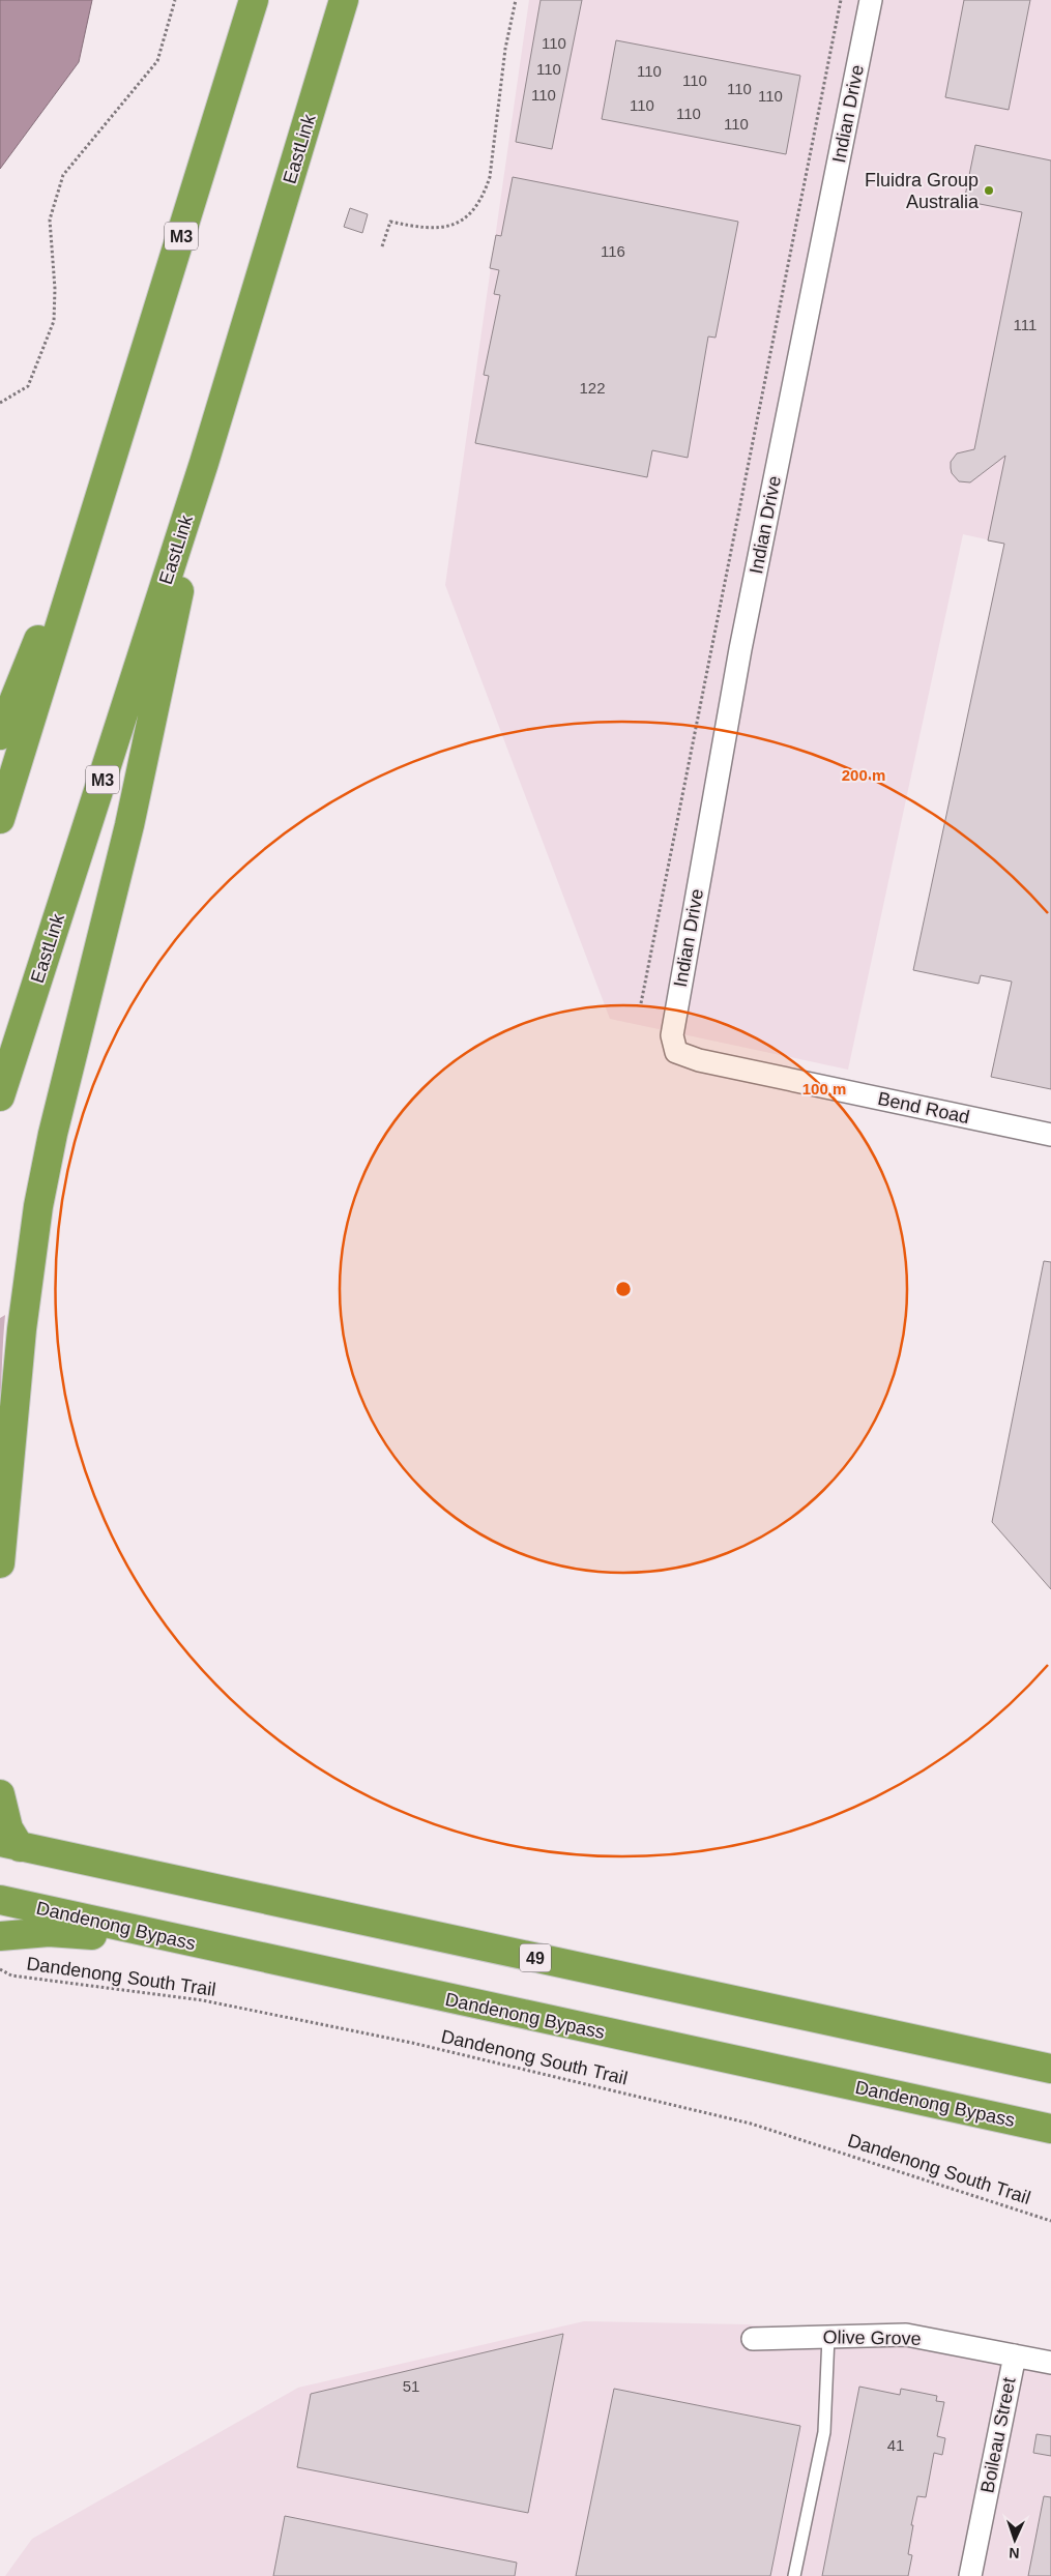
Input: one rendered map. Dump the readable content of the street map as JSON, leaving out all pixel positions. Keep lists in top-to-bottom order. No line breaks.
{"streets":{"highway":["EastLink","M3","Dandenong Bypass","49"],"street":["Indian Drive","Bend Road","Olive Grove","Boileau Street"],"path":["Dandenong South Trail"]},"crossings":[["Indian Drive","Bend Road"],["Olive Grove","Boileau Street"]],"places":["Fluidra Group Australia"],"house_numbers":["110","110","110","110","110","110","110","110","110","110","116","111","122","51","41"],"north":"bottom","rings":["200 m","100 m"]}
